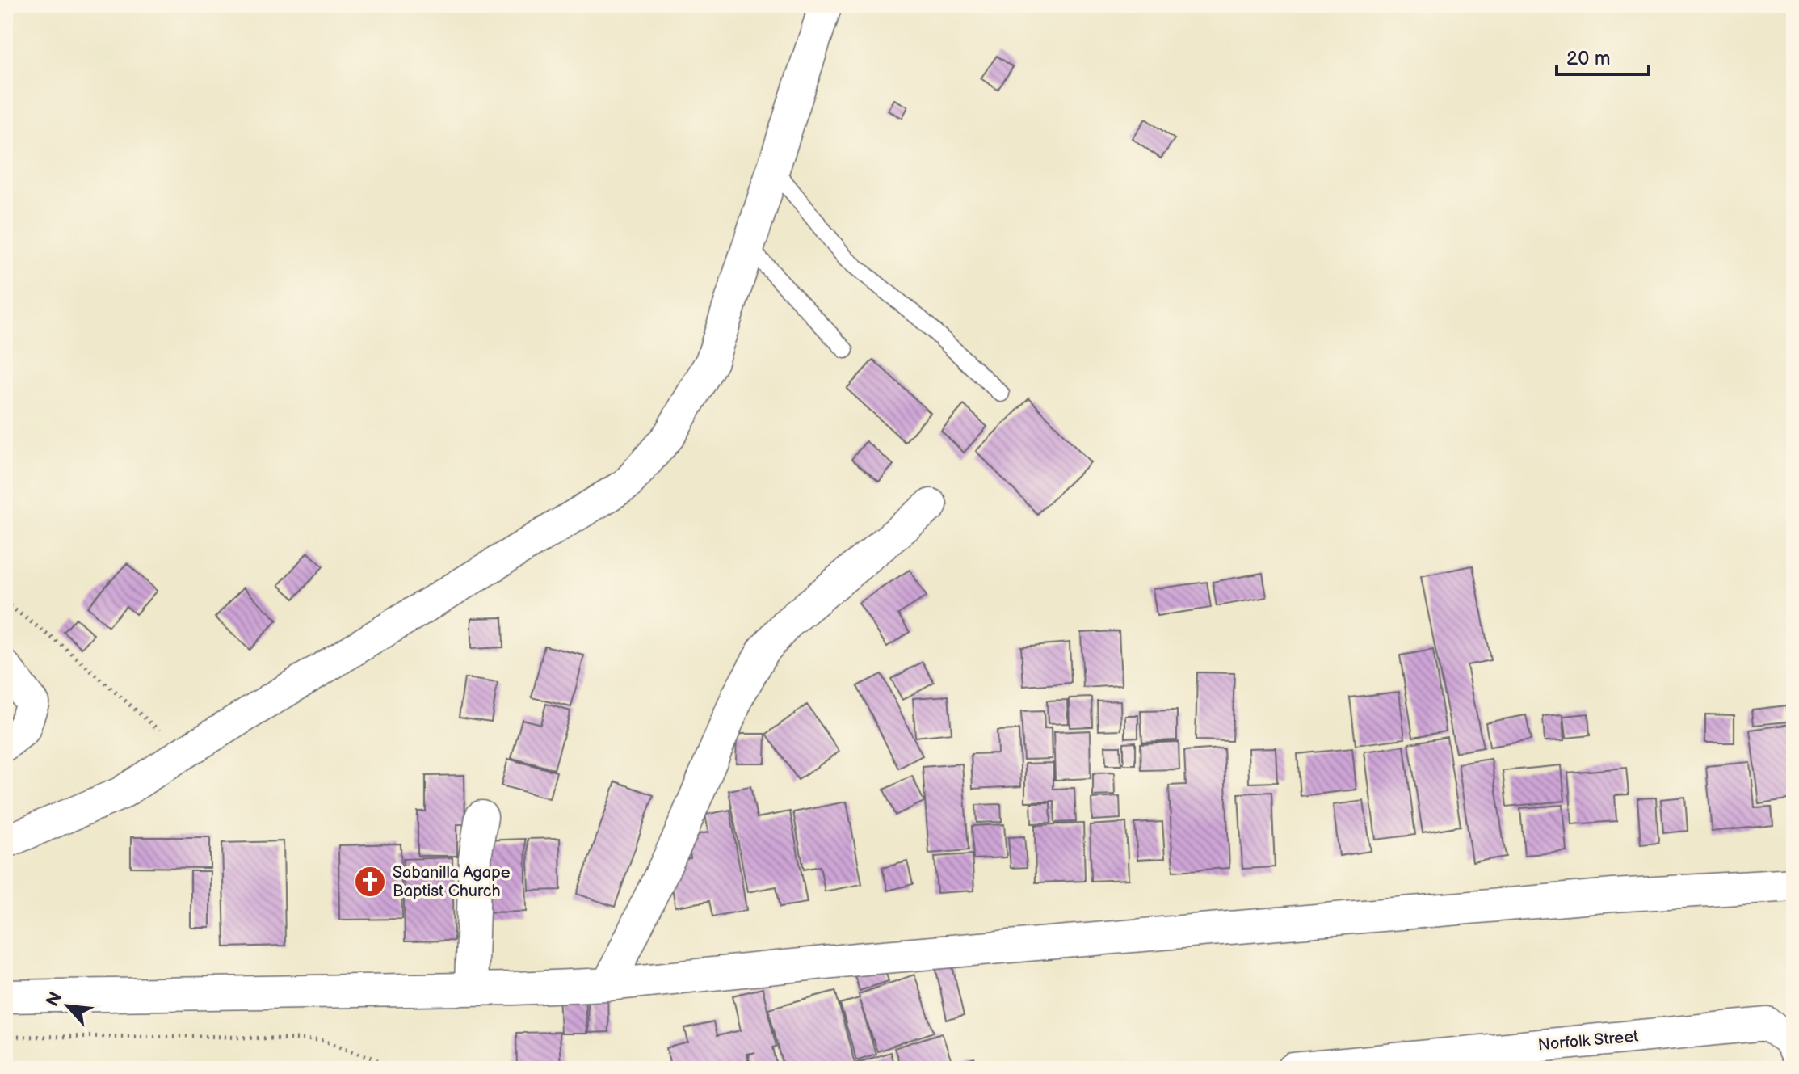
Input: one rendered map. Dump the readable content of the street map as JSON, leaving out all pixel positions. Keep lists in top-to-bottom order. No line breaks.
{"streets":{"street":["Norfolk Street"]},"places":{"church":["Sabanilla Agape Baptist Church"]},"scale_bar":"20 m","north":"top left"}
